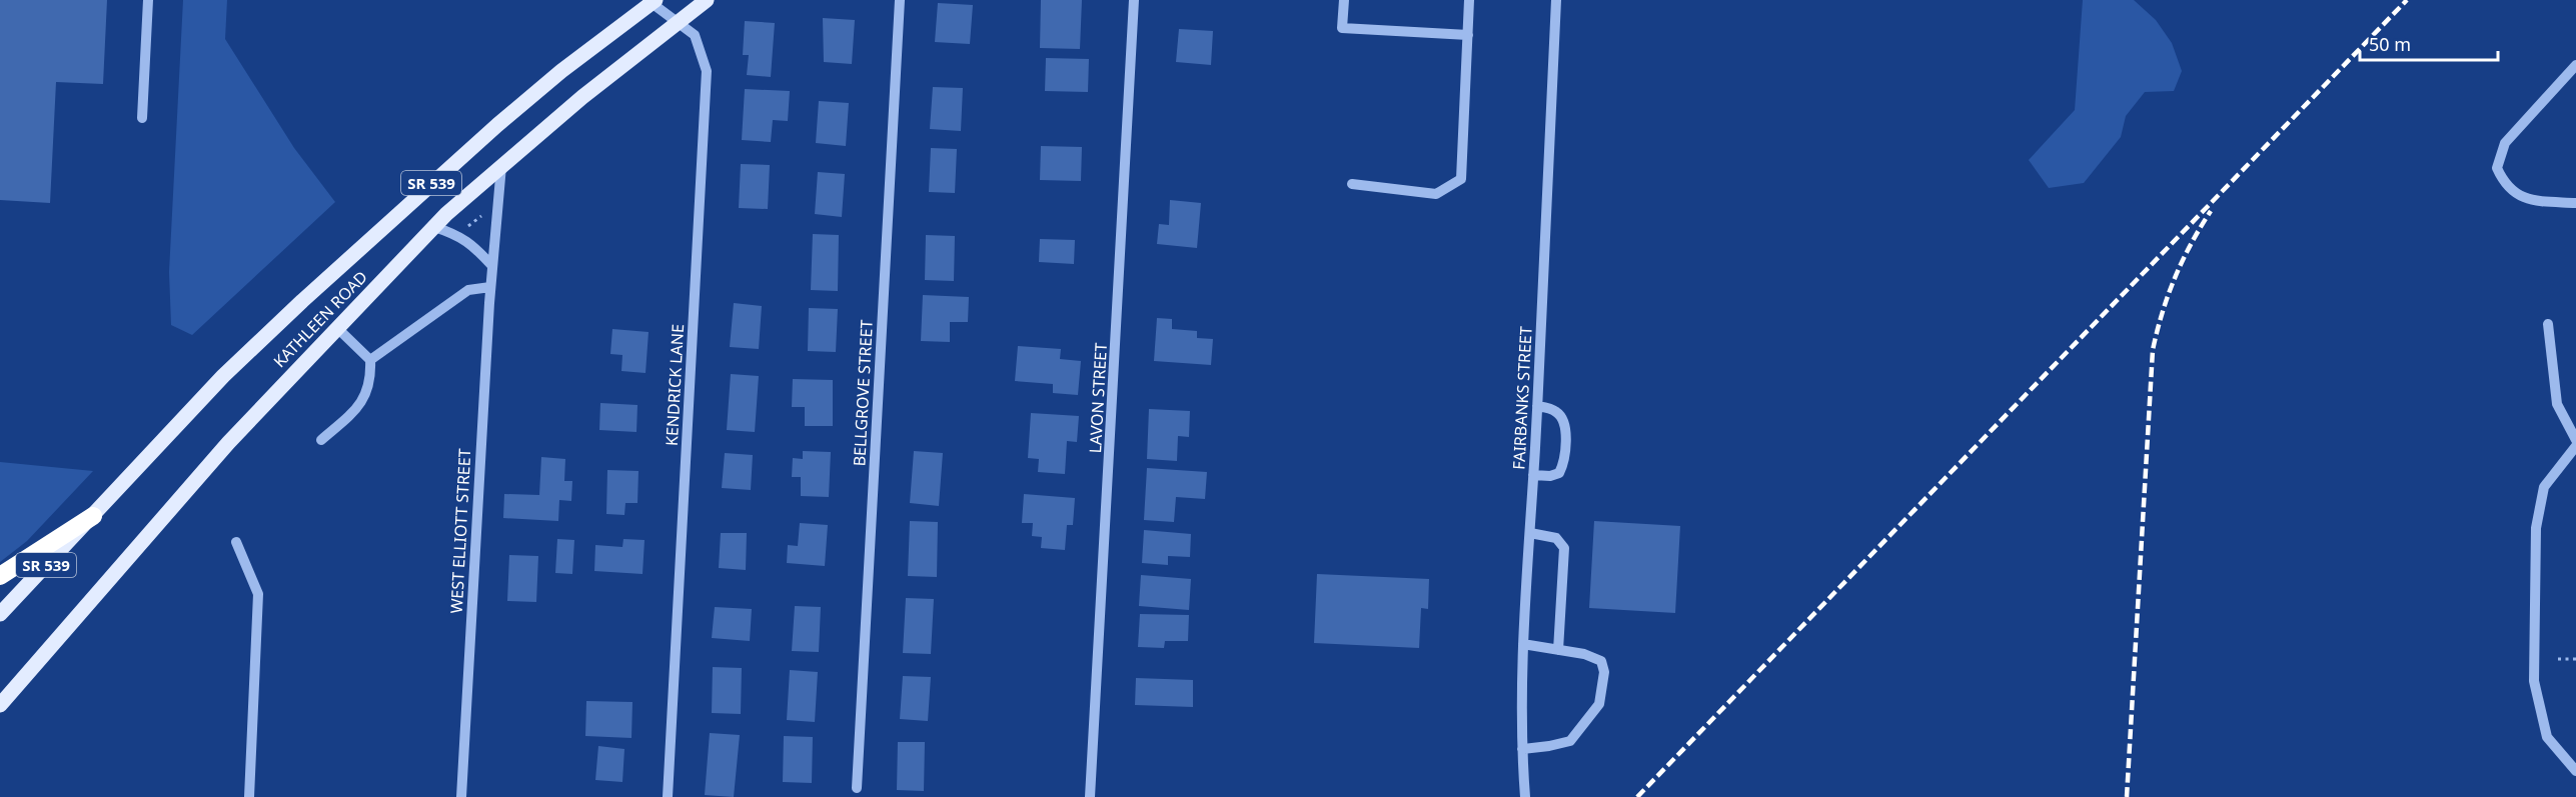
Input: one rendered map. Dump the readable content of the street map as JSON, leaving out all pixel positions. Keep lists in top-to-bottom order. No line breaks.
{"streets":{"main road":["SR 539","KATHLEEN ROAD"],"street":["KENDRICK LANE","BELLGROVE STREET","LAVON STREET","FAIRBANKS STREET","WEST ELLIOTT STREET"]},"crossings":[["KATHLEEN ROAD","KENDRICK LANE"],["KATHLEEN ROAD","WEST ELLIOTT STREET"]],"scale_bar":"50 m"}
